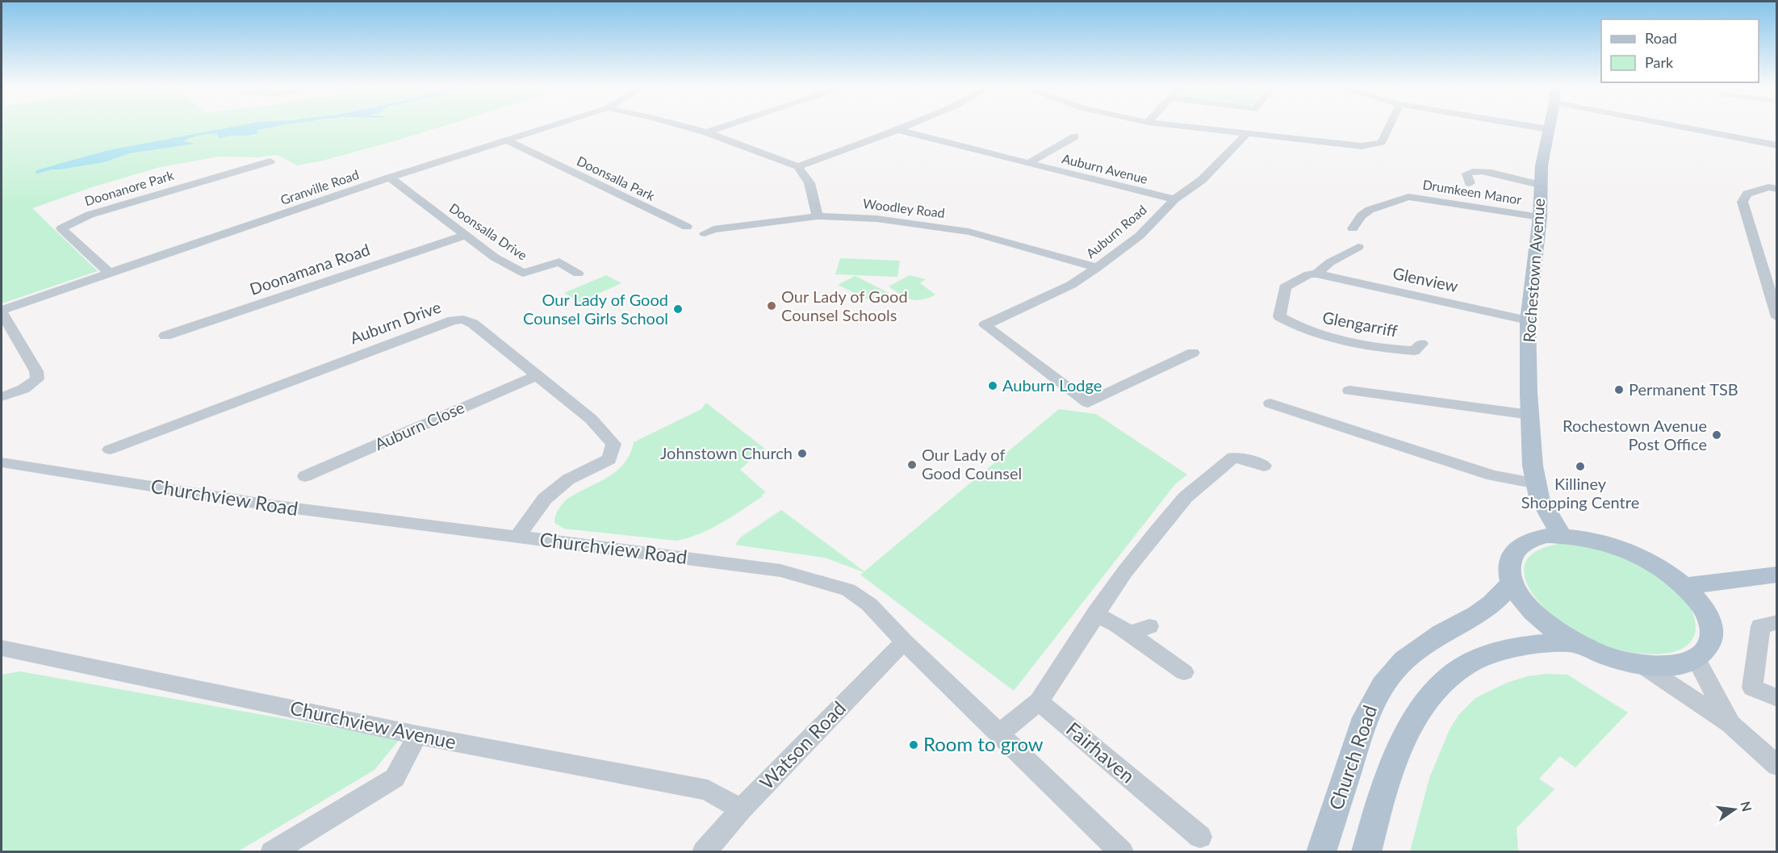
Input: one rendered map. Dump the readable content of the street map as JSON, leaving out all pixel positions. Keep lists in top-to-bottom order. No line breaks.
{"streets":{"main road":["Rochestown Avenue","Church Road"],"street":["Auburn Avenue","Doonsalla Park","Granville Road","Doonanore Park","Drumkeen Manor","Woodley Road","Doonsalla Drive","Auburn Road","Doonamana Road","Glenview","Auburn Drive","Glengarriff","Auburn Close","Churchview Road","Churchview Avenue","Watson Road","Fairhaven"]},"crossings":[["Auburn Avenue","Auburn Road"],["Doonsalla Park","Granville Road"],["Granville Road","Doonanore Park"],["Granville Road","Doonsalla Drive"],["Drumkeen Manor","Rochestown Avenue"],["Woodley Road","Auburn Road"],["Doonsalla Drive","Doonamana Road"],["Rochestown Avenue","Glenview"],["Glenview","Glengarriff"],["Auburn Drive","Auburn Close"],["Auburn Drive","Churchview Road"],["Churchview Road","Watson Road"],["Churchview Avenue","Watson Road"]],"places":["Our Lady of Good Counsel Schools","Our Lady of Good Counsel Girls School","Auburn Lodge","Permanent TSB","Rochestown Avenue Post Office","Johnstown Church","Our Lady of Good Counsel","Killiney Shopping Centre","Room to grow"],"legend":["Road","Park"],"north":"right"}
